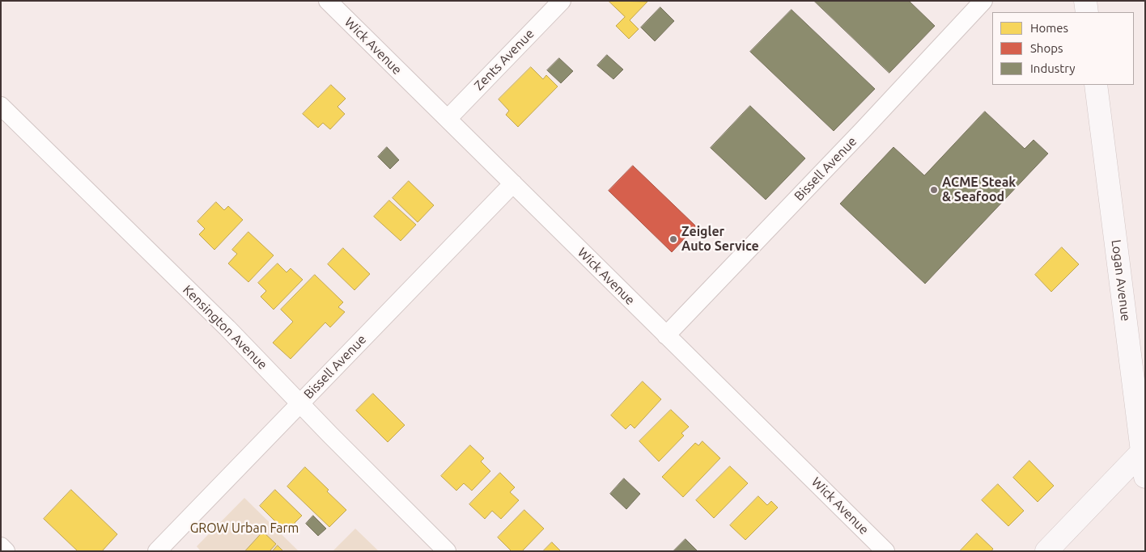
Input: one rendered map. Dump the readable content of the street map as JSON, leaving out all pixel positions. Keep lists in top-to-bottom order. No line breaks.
{"streets":{"street":["Wick Avenue","Zents Avenue","Bissell Avenue","Logan Avenue","Kensington Avenue"]},"crossings":[["Wick Avenue","Zents Avenue"],["Wick Avenue","Bissell Avenue"],["Bissell Avenue","Kensington Avenue"]],"parks":["GROW Urban Farm"],"places":["ACME Steak & Seafood","Zeigler Auto Service"],"legend":["Homes","Shops","Industry"]}
